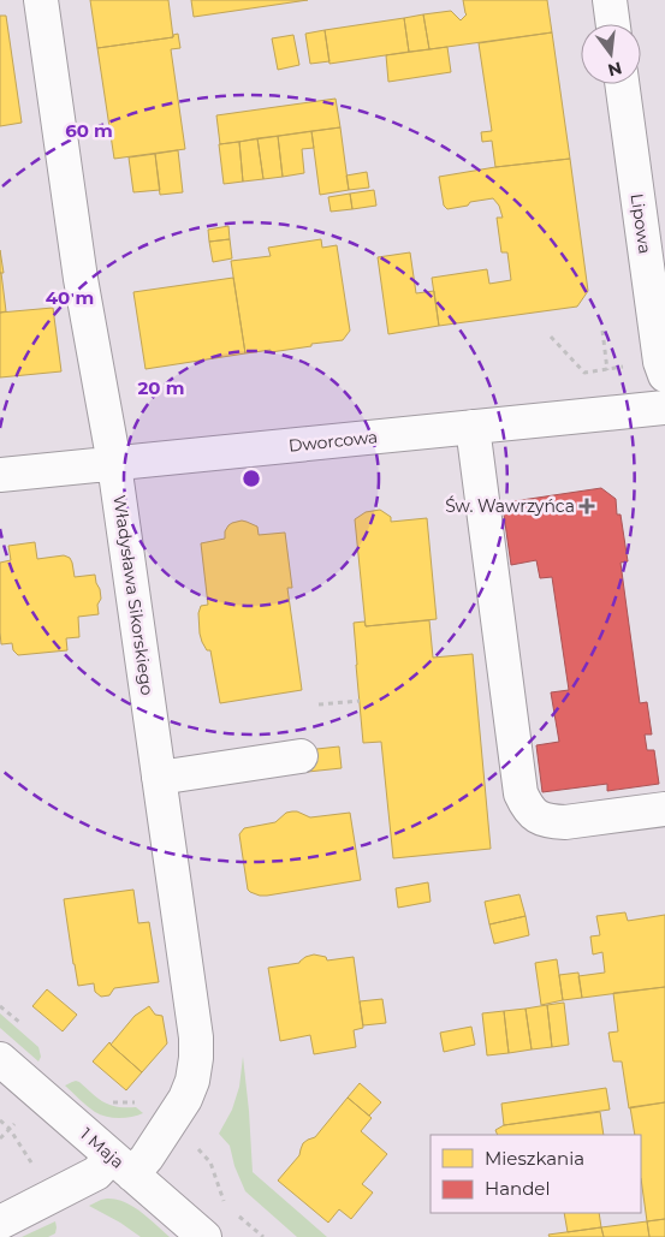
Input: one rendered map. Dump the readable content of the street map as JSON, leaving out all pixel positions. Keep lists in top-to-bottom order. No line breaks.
{"streets":{"street":["Lipowa","Dworcowa","Władysława Sikorskiego","1 Maja"]},"crossings":[["Dworcowa","Władysława Sikorskiego"],["Władysława Sikorskiego","1 Maja"]],"places":{"health":["Św. Wawrzyńca"]},"legend":["Mieszkania","Handel"],"north":"bottom","rings":["60 m","40 m","20 m"]}
